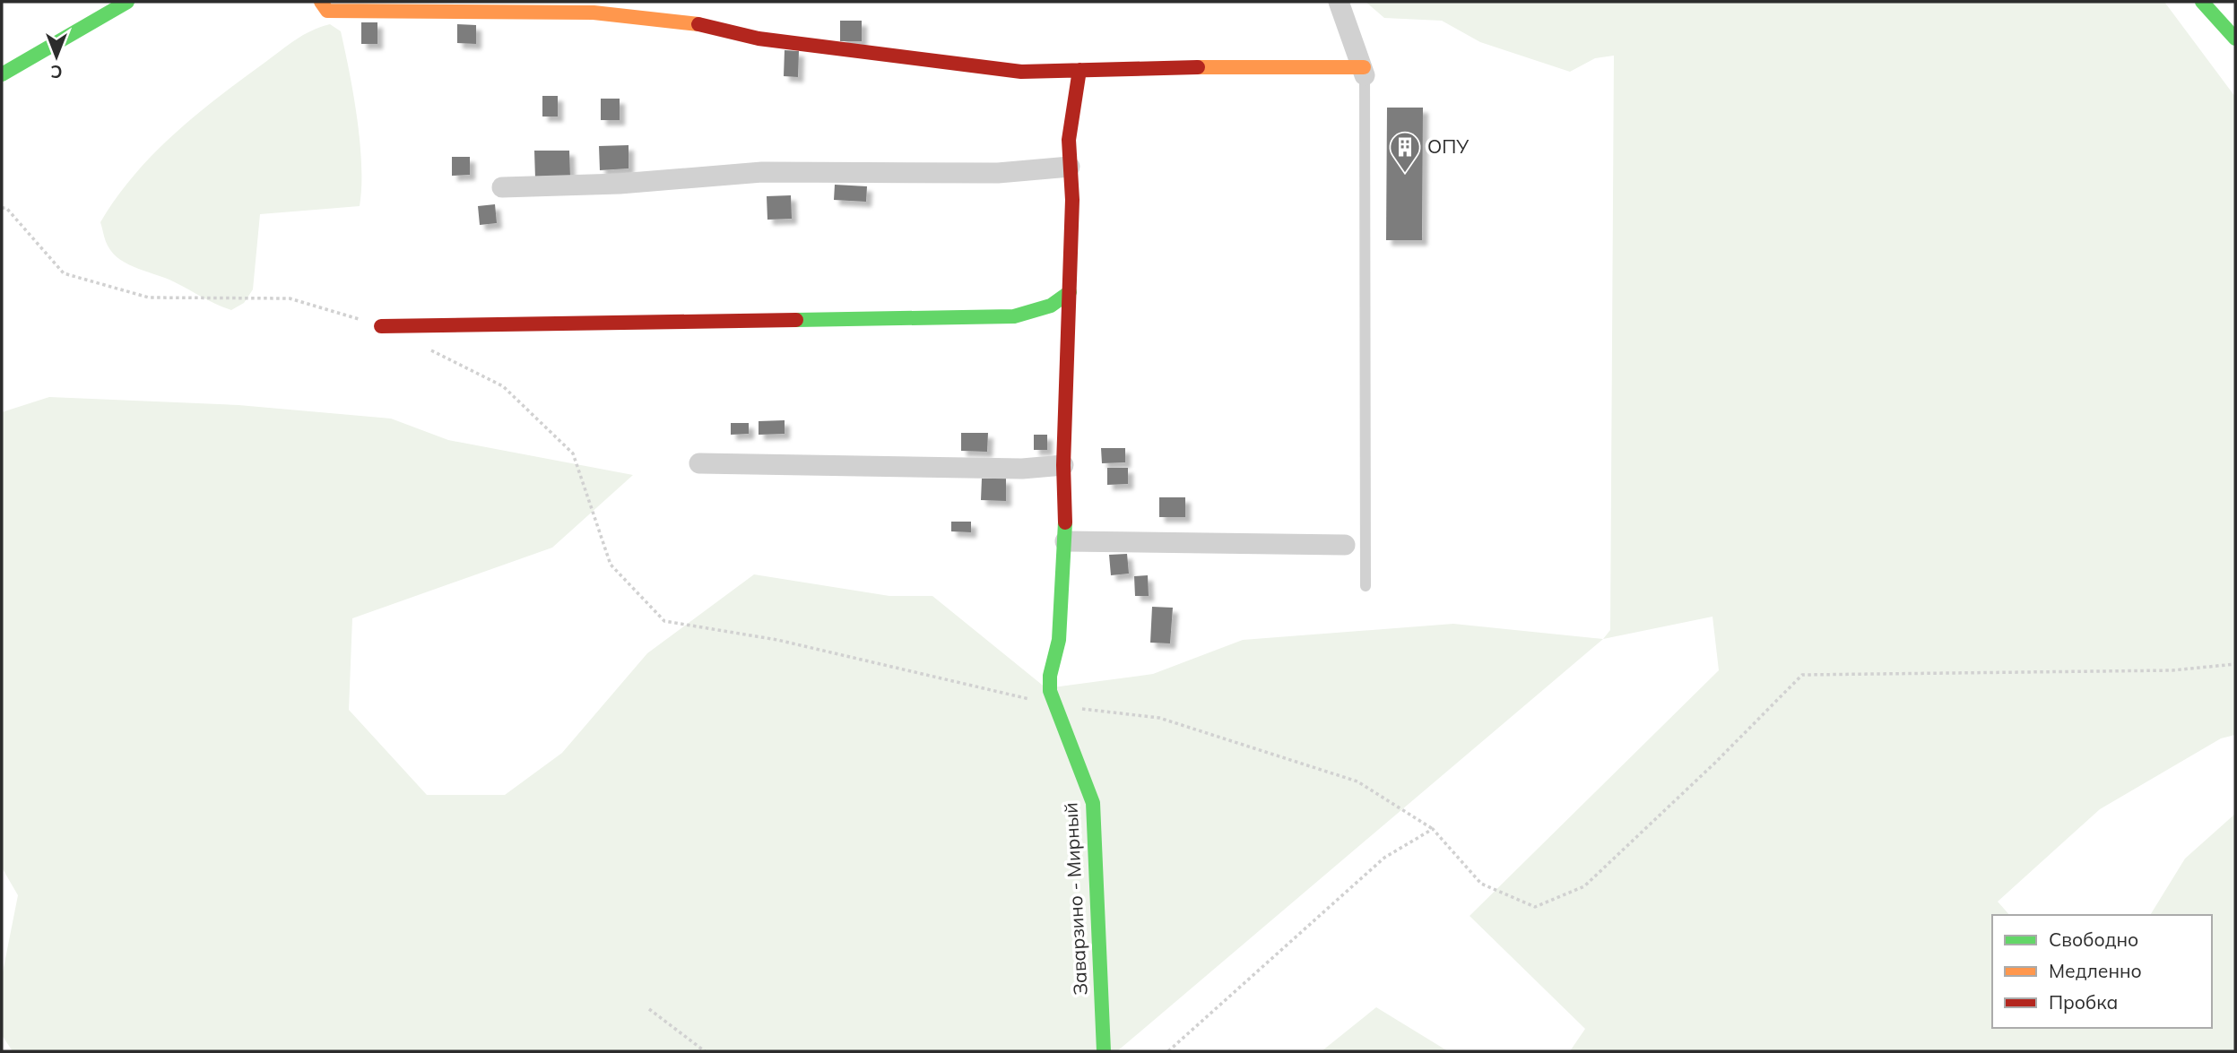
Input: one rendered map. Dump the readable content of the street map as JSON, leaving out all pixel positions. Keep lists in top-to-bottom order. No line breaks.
{"streets":{"street":["Заварзино - Мирный"]},"places":{"building":["ОПУ"]},"legend":["Свободно","Медленно","Пробка"],"north":"bottom"}
